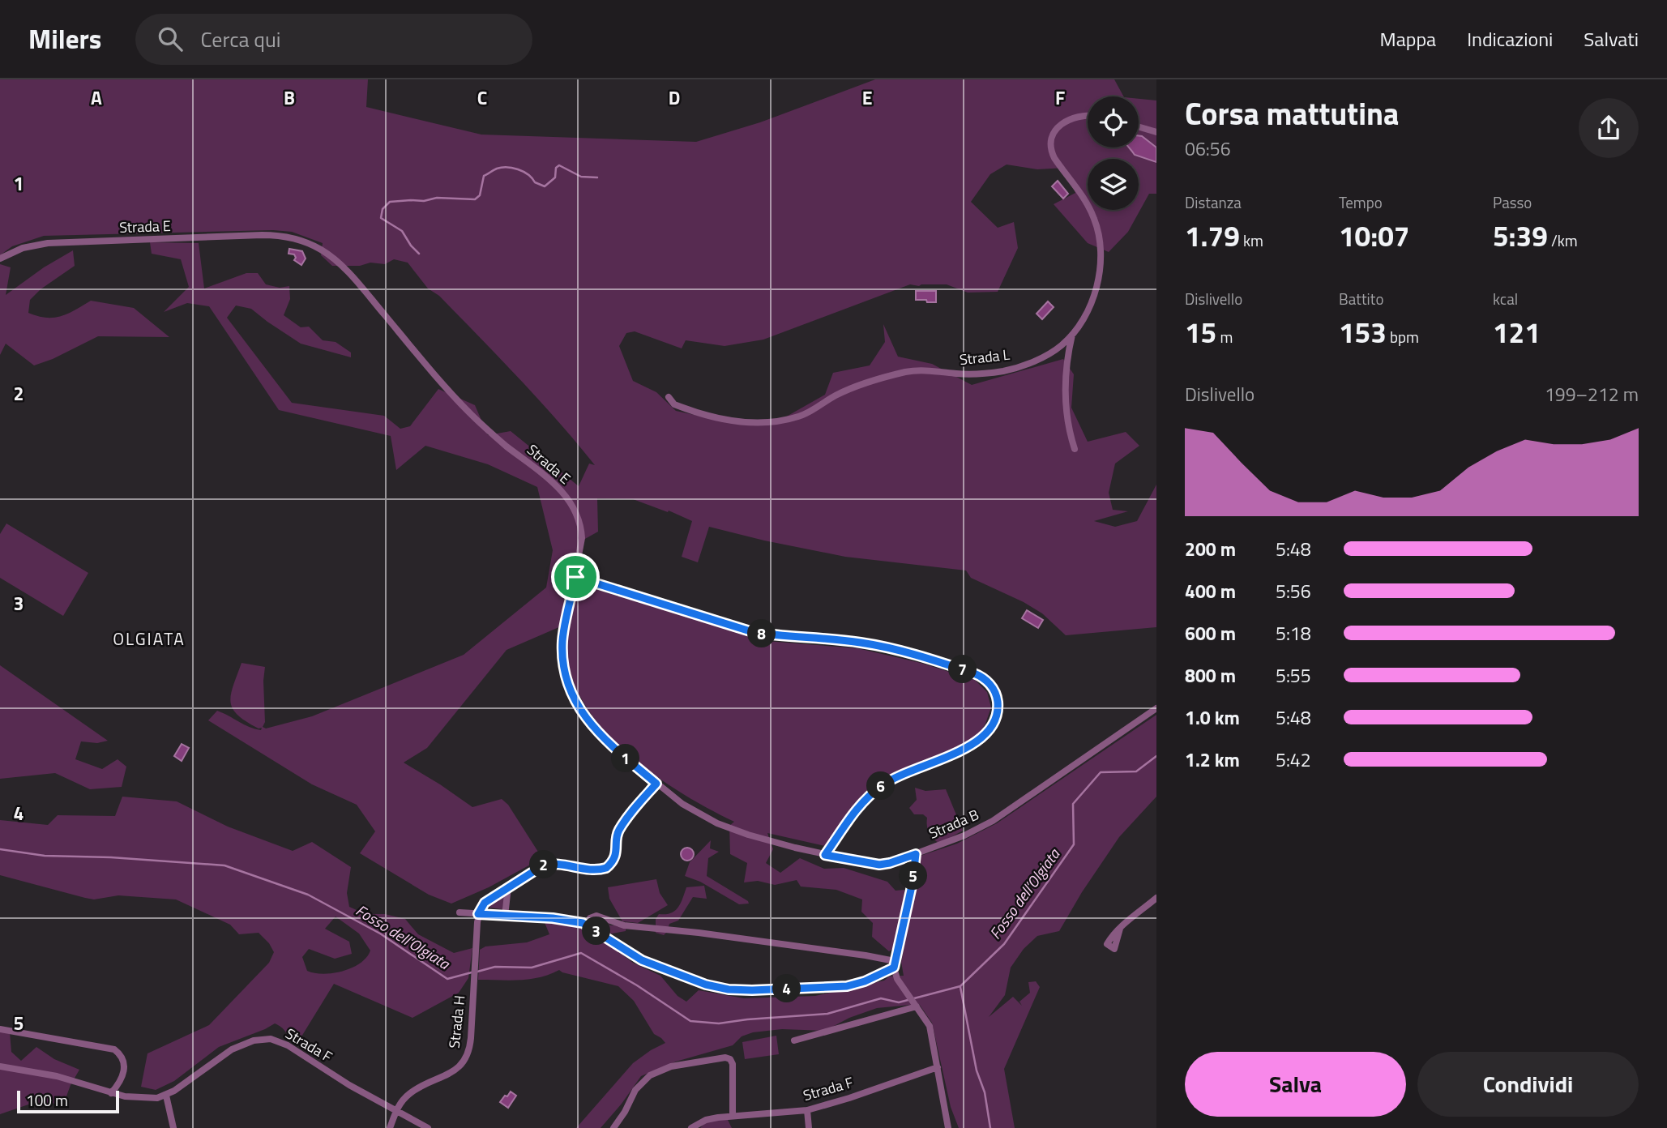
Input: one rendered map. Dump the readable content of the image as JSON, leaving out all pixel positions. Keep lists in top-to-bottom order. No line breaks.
{"streets":{"street":["Strada E","Strada L","Strada B","Strada H","Strada F"]},"crossings":[["Strada E","Strada B"],["Strada H","Strada F"]],"districts":["OLGIATA"],"water":["Fosso dell’Olgiata"],"scale_bar":"100 m","page":{"header":"Milers","search":"Cerca qui","nav":["Mappa","Indicazioni","Salvati"],"heading":["Corsa mattutina","06:56"],"stats":[["Distanza","1.79 km"],["Tempo","10:07"],["Passo","5:39 /km"],["Dislivello","15 m"],["Battito","153 bpm"],["kcal","121"]],"chart":["Dislivello","199–212 m"],"list":[{"name":"200 m","note":"5:48"},{"name":"400 m","note":"5:56"},{"name":"600 m","note":"5:18"},{"name":"800 m","note":"5:55"},{"name":"1.0 km","note":"5:48"},{"name":"1.2 km","note":"5:42"}],"pins":["8","7","1","6","2","5","3","4"],"buttons":["Salva","Condividi"],"scale":"100 m"},"grid":{"columns":["A","B","C","D","E","F"],"rows":["1","2","3","4","5"]}}
